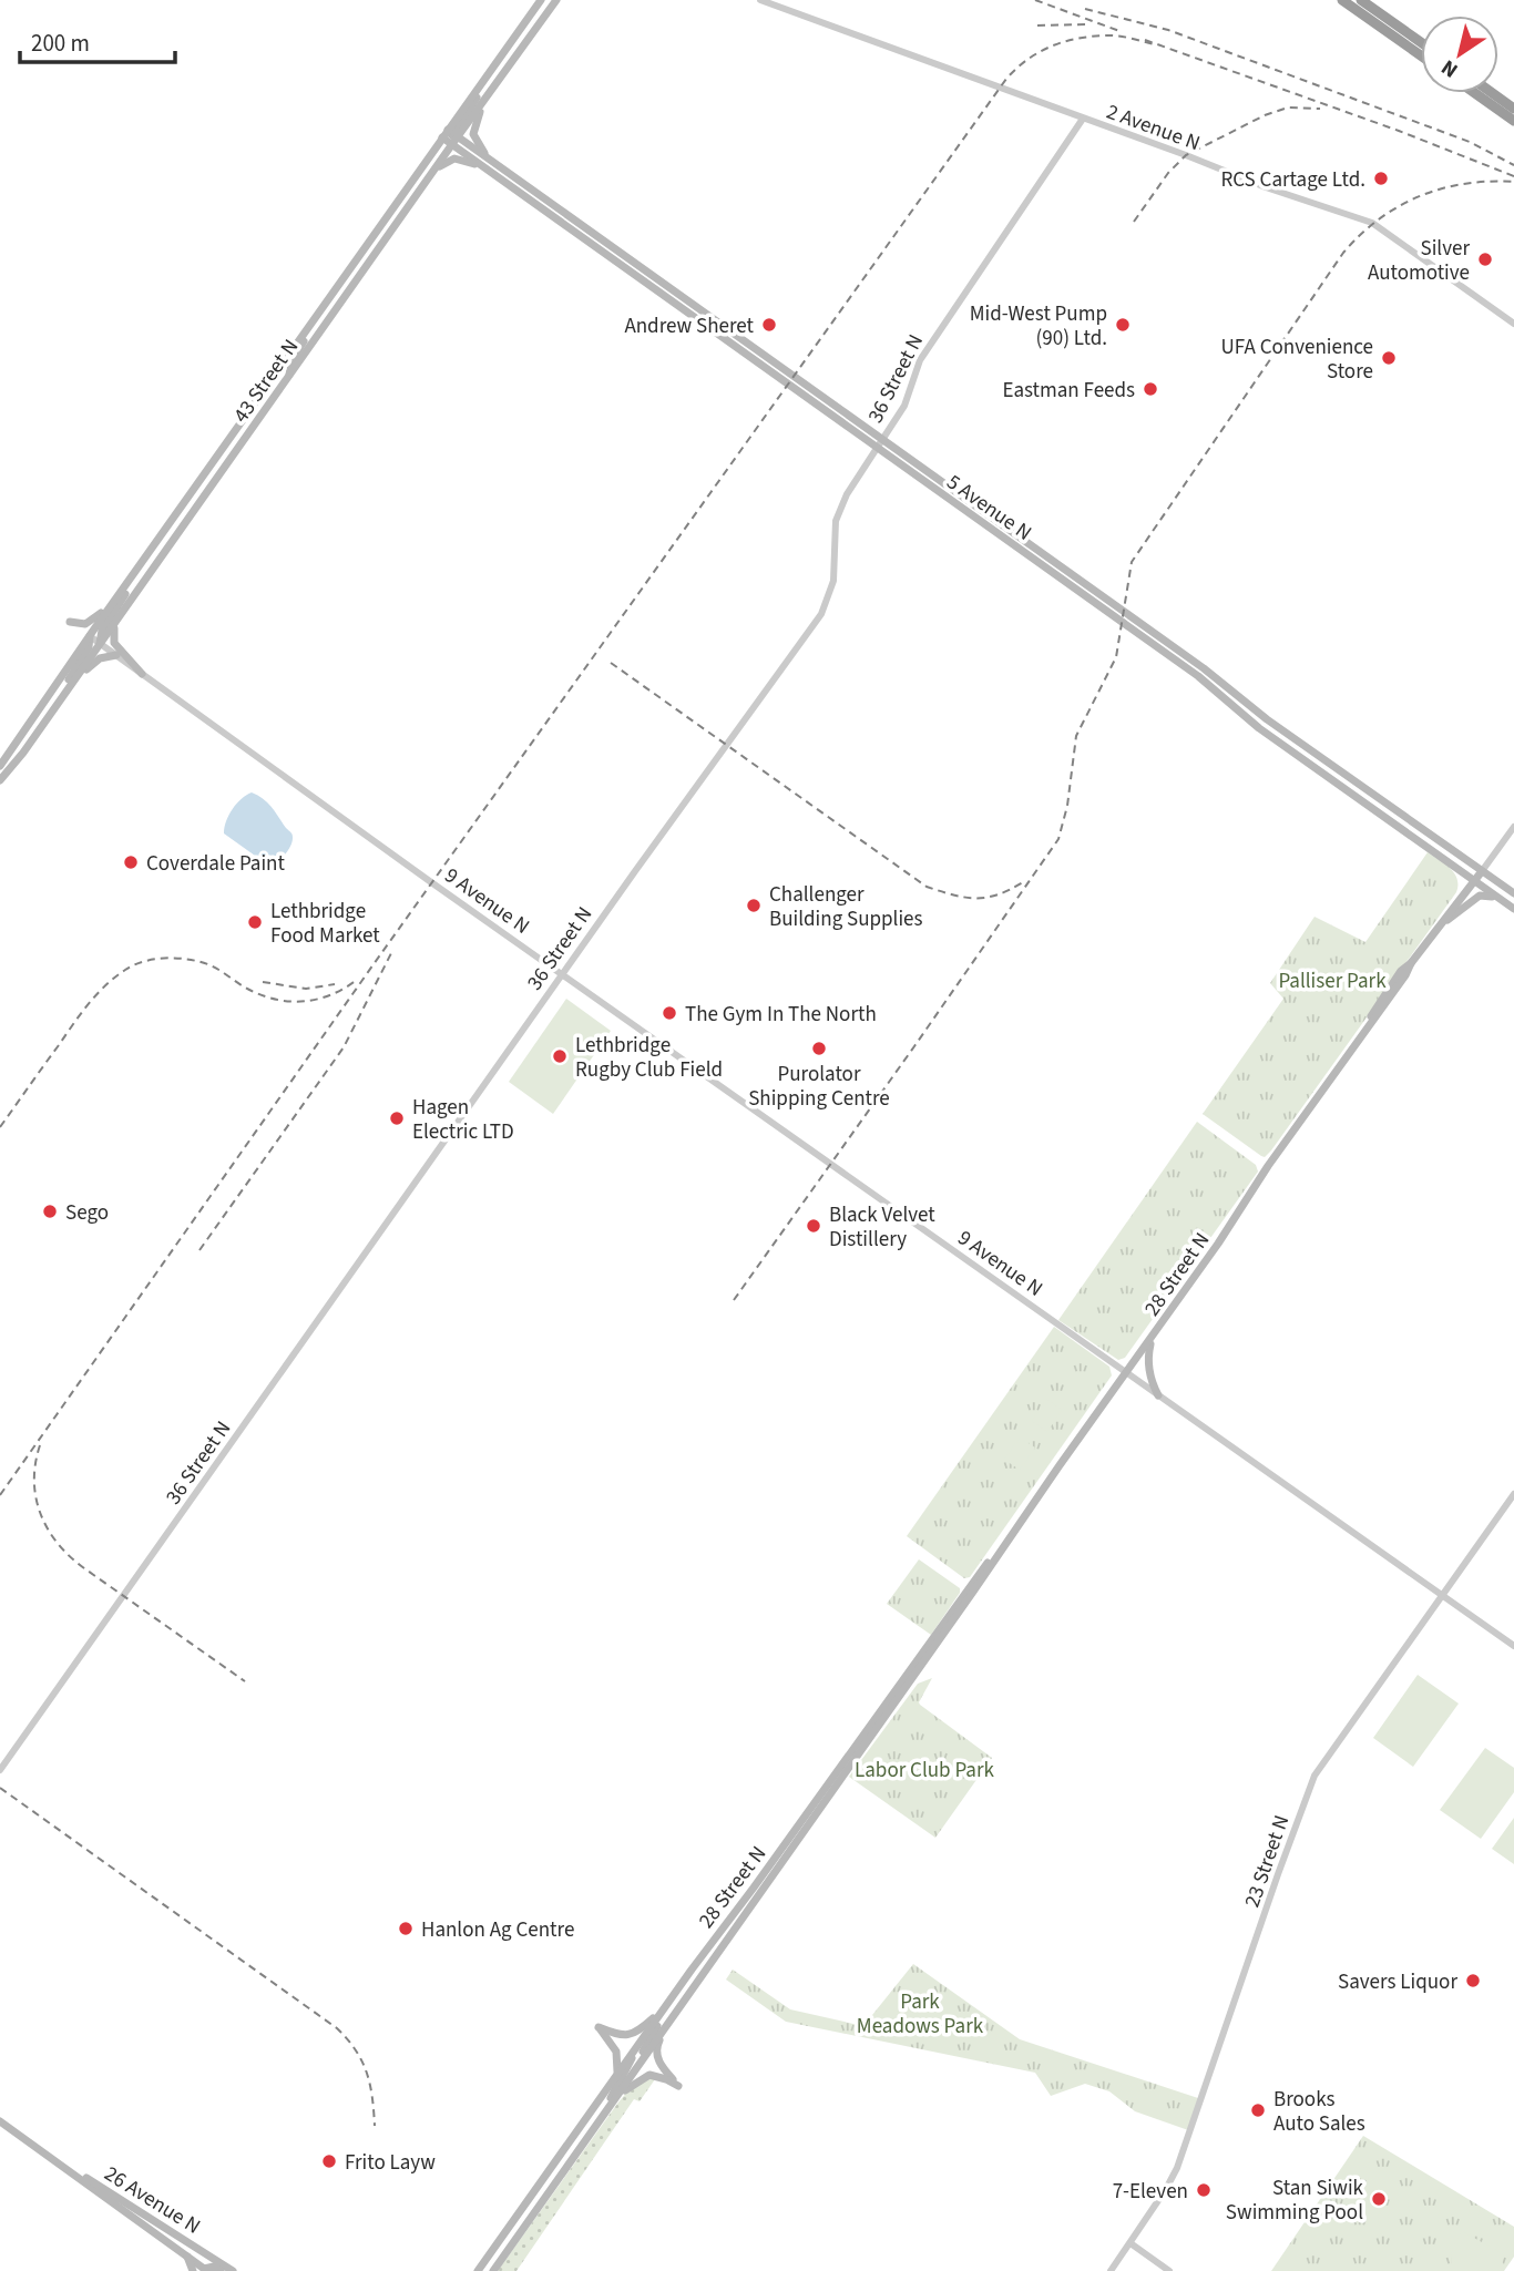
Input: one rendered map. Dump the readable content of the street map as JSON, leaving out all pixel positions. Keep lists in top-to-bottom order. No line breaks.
{"streets":{"main road":["43 Street N","5 Avenue N","28 Street N","26 Avenue N"],"street":["2 Avenue N","36 Street N","9 Avenue N","23 Street N"]},"crossings":[["2 Avenue N","36 Street N"],["36 Street N","5 Avenue N"],["36 Street N","9 Avenue N"],["43 Street N","5 Avenue N"],["43 Street N","9 Avenue N"],["5 Avenue N","28 Street N"],["9 Avenue N","28 Street N"],["9 Avenue N","23 Street N"]],"parks":["Palliser Park","Labor Club Park","Park Meadows Park"],"places":["RCS Cartage Ltd.","Silver Automotive","Andrew Sheret","Mid-West Pump (90) Ltd.","UFA Convenience Store","Eastman Feeds","Coverdale Paint","Challenger Building Supplies","Lethbridge Food Market","The Gym In The North","Purolator Shipping Centre","Lethbridge Rugby Club Field","Hagen Electric LTD","Sego","Black Velvet Distillery","Hanlon Ag Centre","Savers Liquor","Brooks Auto Sales","Frito Layw","7-Eleven","Stan Siwik Swimming Pool"],"scale_bar":"200 m","north":"bottom left"}
